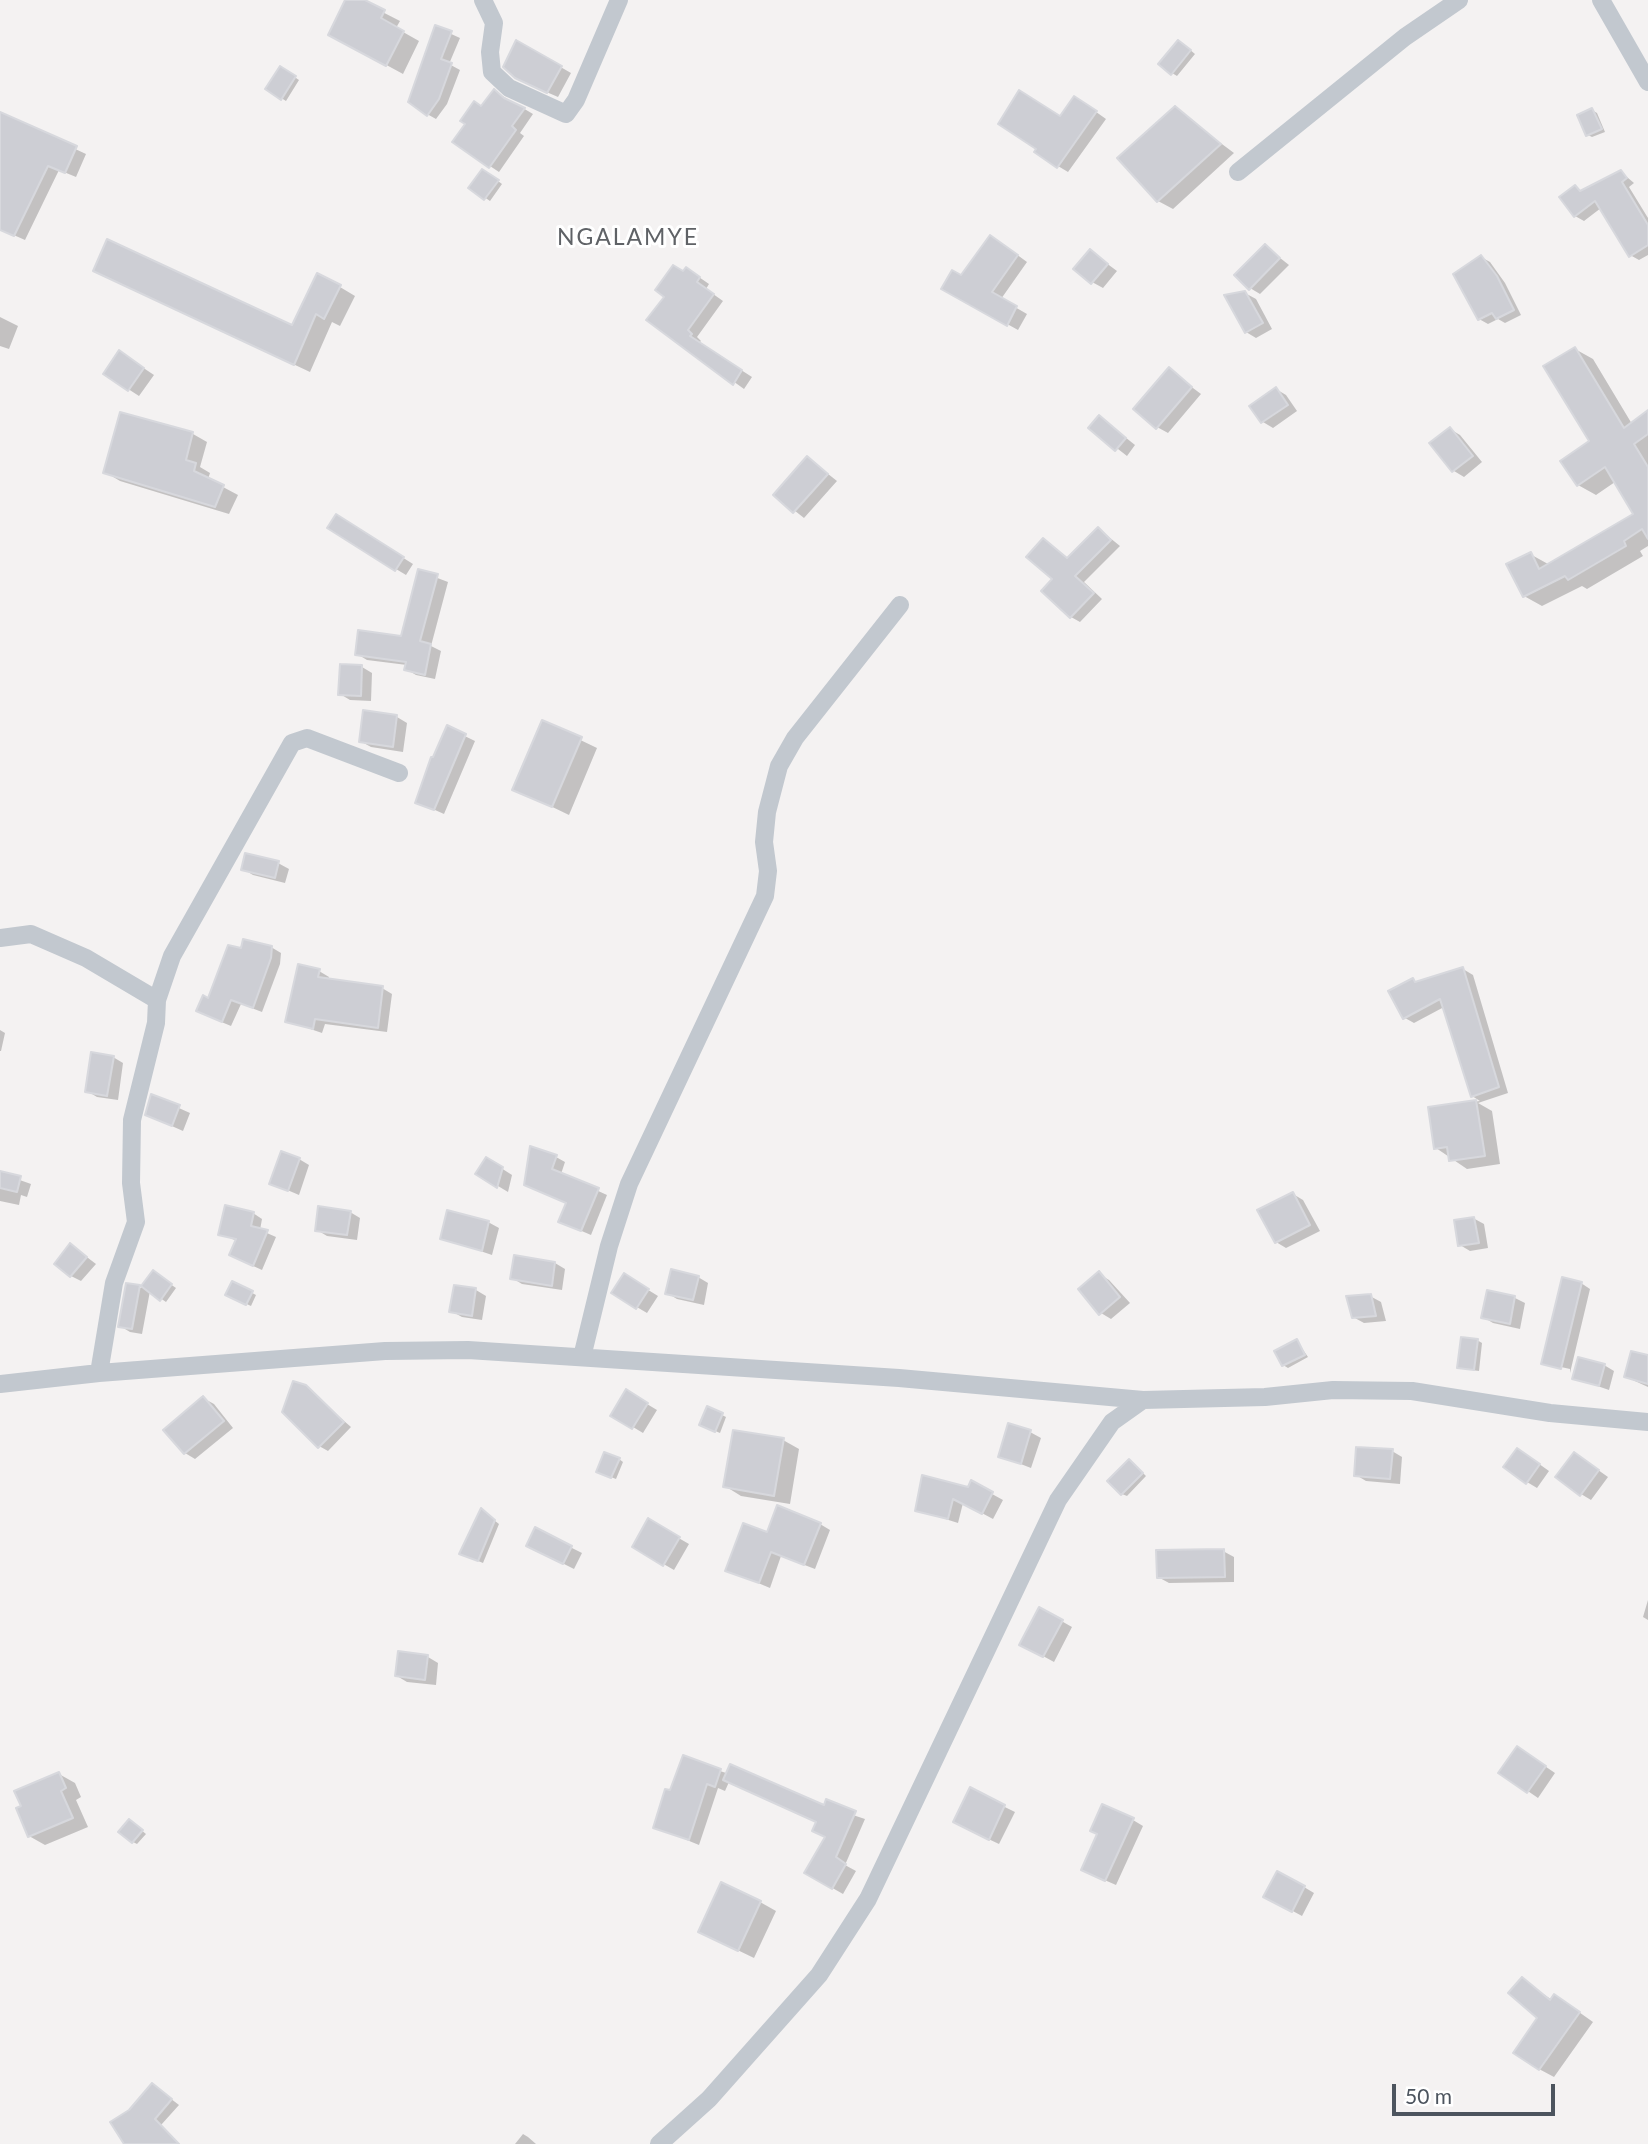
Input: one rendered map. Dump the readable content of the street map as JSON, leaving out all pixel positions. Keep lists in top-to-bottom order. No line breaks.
{"districts":["NGALAMYE"],"scale_bar":"50 m"}
